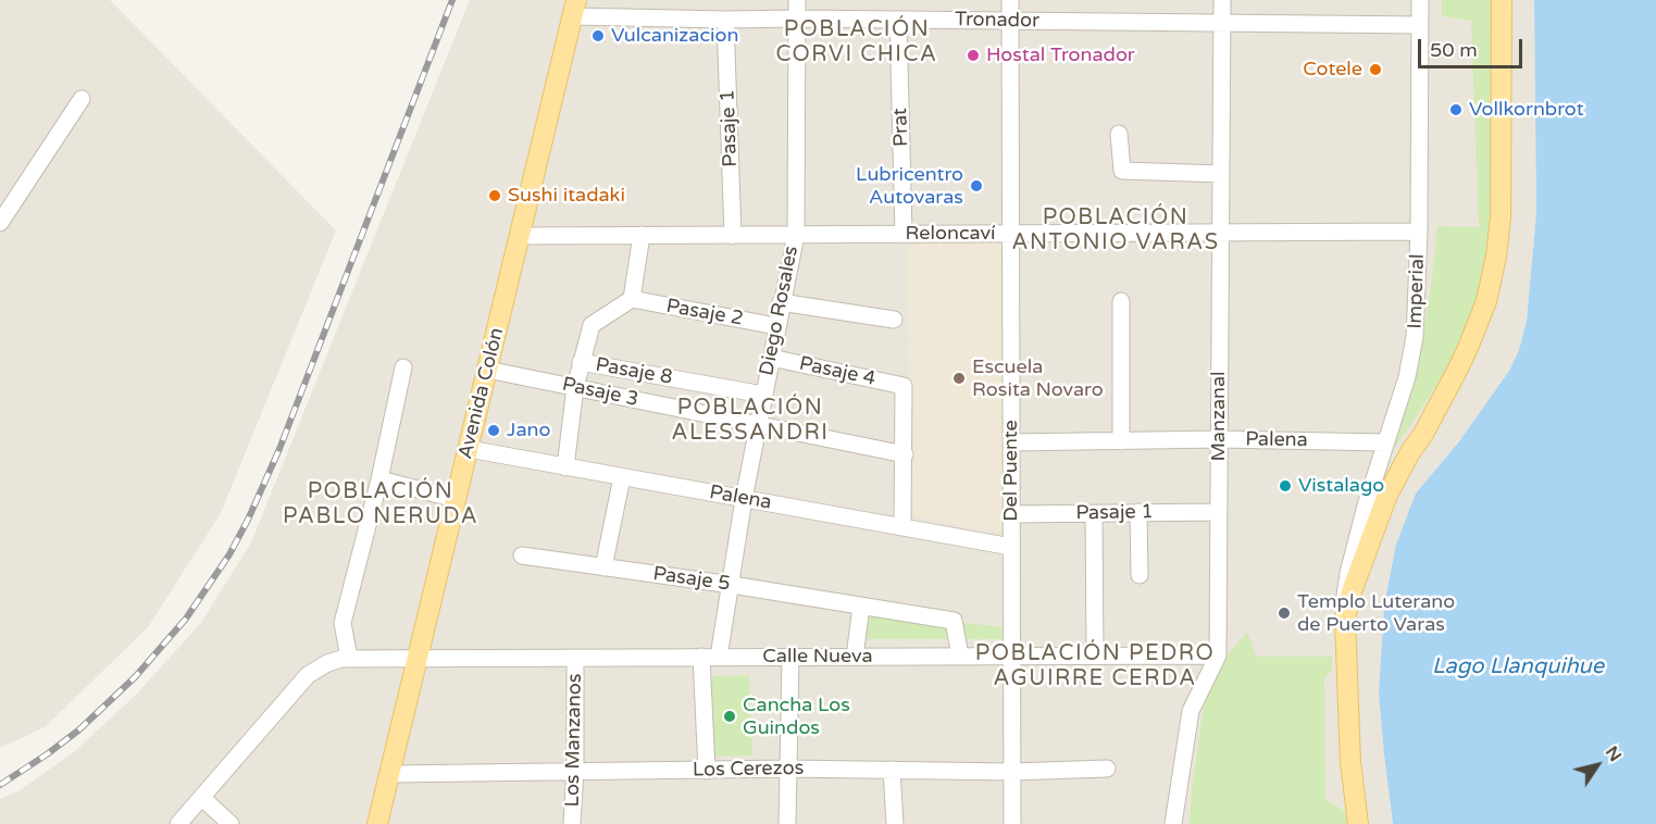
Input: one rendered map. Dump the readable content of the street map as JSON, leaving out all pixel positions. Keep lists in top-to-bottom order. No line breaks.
{"streets":{"main road":["Avenida Colón"],"street":["Tronador","Prat","Pasaje 1","Reloncaví","Imperial","Diego Rosales","Pasaje 2","Pasaje 8","Pasaje 4","Pasaje 3","Manzanal","Palena","Del Puente","Pasaje 5","Calle Nueva","Los Manzanos","Los Cerezos"]},"crossings":[["Tronador","Prat"],["Tronador","Pasaje 1"],["Tronador","Imperial"],["Tronador","Diego Rosales"],["Tronador","Avenida Colón"],["Tronador","Manzanal"],["Tronador","Del Puente"],["Prat","Reloncaví"],["Pasaje 1","Reloncaví"],["Pasaje 1","Manzanal"],["Pasaje 1","Del Puente"],["Reloncaví","Imperial"],["Reloncaví","Diego Rosales"],["Reloncaví","Avenida Colón"],["Reloncaví","Manzanal"],["Reloncaví","Del Puente"],["Imperial","Palena"],["Diego Rosales","Pasaje 2"],["Diego Rosales","Pasaje 8"],["Diego Rosales","Pasaje 4"],["Diego Rosales","Pasaje 3"],["Diego Rosales","Palena"],["Diego Rosales","Pasaje 5"],["Diego Rosales","Calle Nueva"],["Pasaje 4","Pasaje 3"],["Pasaje 3","Avenida Colón"],["Avenida Colón","Palena"],["Avenida Colón","Calle Nueva"],["Avenida Colón","Los Cerezos"],["Manzanal","Palena"],["Manzanal","Calle Nueva"],["Palena","Del Puente"],["Del Puente","Calle Nueva"],["Del Puente","Los Cerezos"],["Pasaje 5","Calle Nueva"],["Calle Nueva","Los Manzanos"],["Los Manzanos","Los Cerezos"]],"districts":["POBLACIÓN CORVI CHICA","POBLACIÓN ANTONIO VARAS","POBLACIÓN ALESSANDRI","POBLACIÓN PABLO NERUDA","POBLACIÓN PEDRO AGUIRRE CERDA"],"water":["Lago Llanquihue"],"places":["Vulcanizacion","Hostal Tronador","Cotele","Vollkornbrot","Lubricentro Autovaras","Sushi itadaki","Escuela Rosita Novaro","Jano","Vistalago","Templo Luterano de Puerto Varas","Cancha Los Guindos"],"scale_bar":"50 m","north":"top right"}
